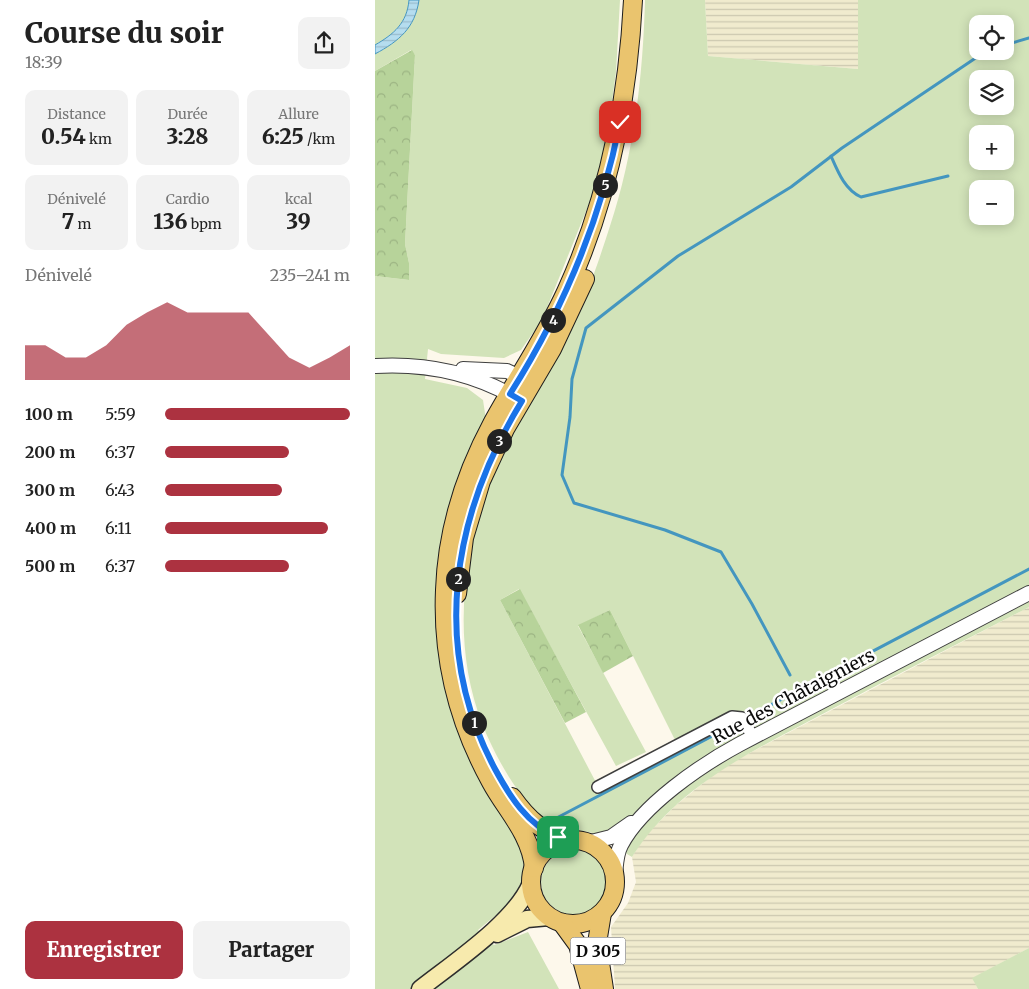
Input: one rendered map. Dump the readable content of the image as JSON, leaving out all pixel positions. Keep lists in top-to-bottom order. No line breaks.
{"streets":{"main road":["D 305"],"street":["Rue des Châtaigniers"]},"crossings":[["Rue des Châtaigniers","D 305"]],"page":{"heading":["Course du soir","18:39"],"map_buttons":["+","−"],"stats":[["Distance","0.54 km"],["Durée","3:28"],["Allure","6:25 /km"],["Dénivelé","7 m"],["Cardio","136 bpm"],["kcal","39"]],"pins":["5","4","3","2","1"],"chart":["Dénivelé","235–241 m"],"list":[{"name":"100 m","note":"5:59"},{"name":"200 m","note":"6:37"},{"name":"300 m","note":"6:43"},{"name":"400 m","note":"6:11"},{"name":"500 m","note":"6:37"}],"buttons":["Enregistrer","Partager"]}}
